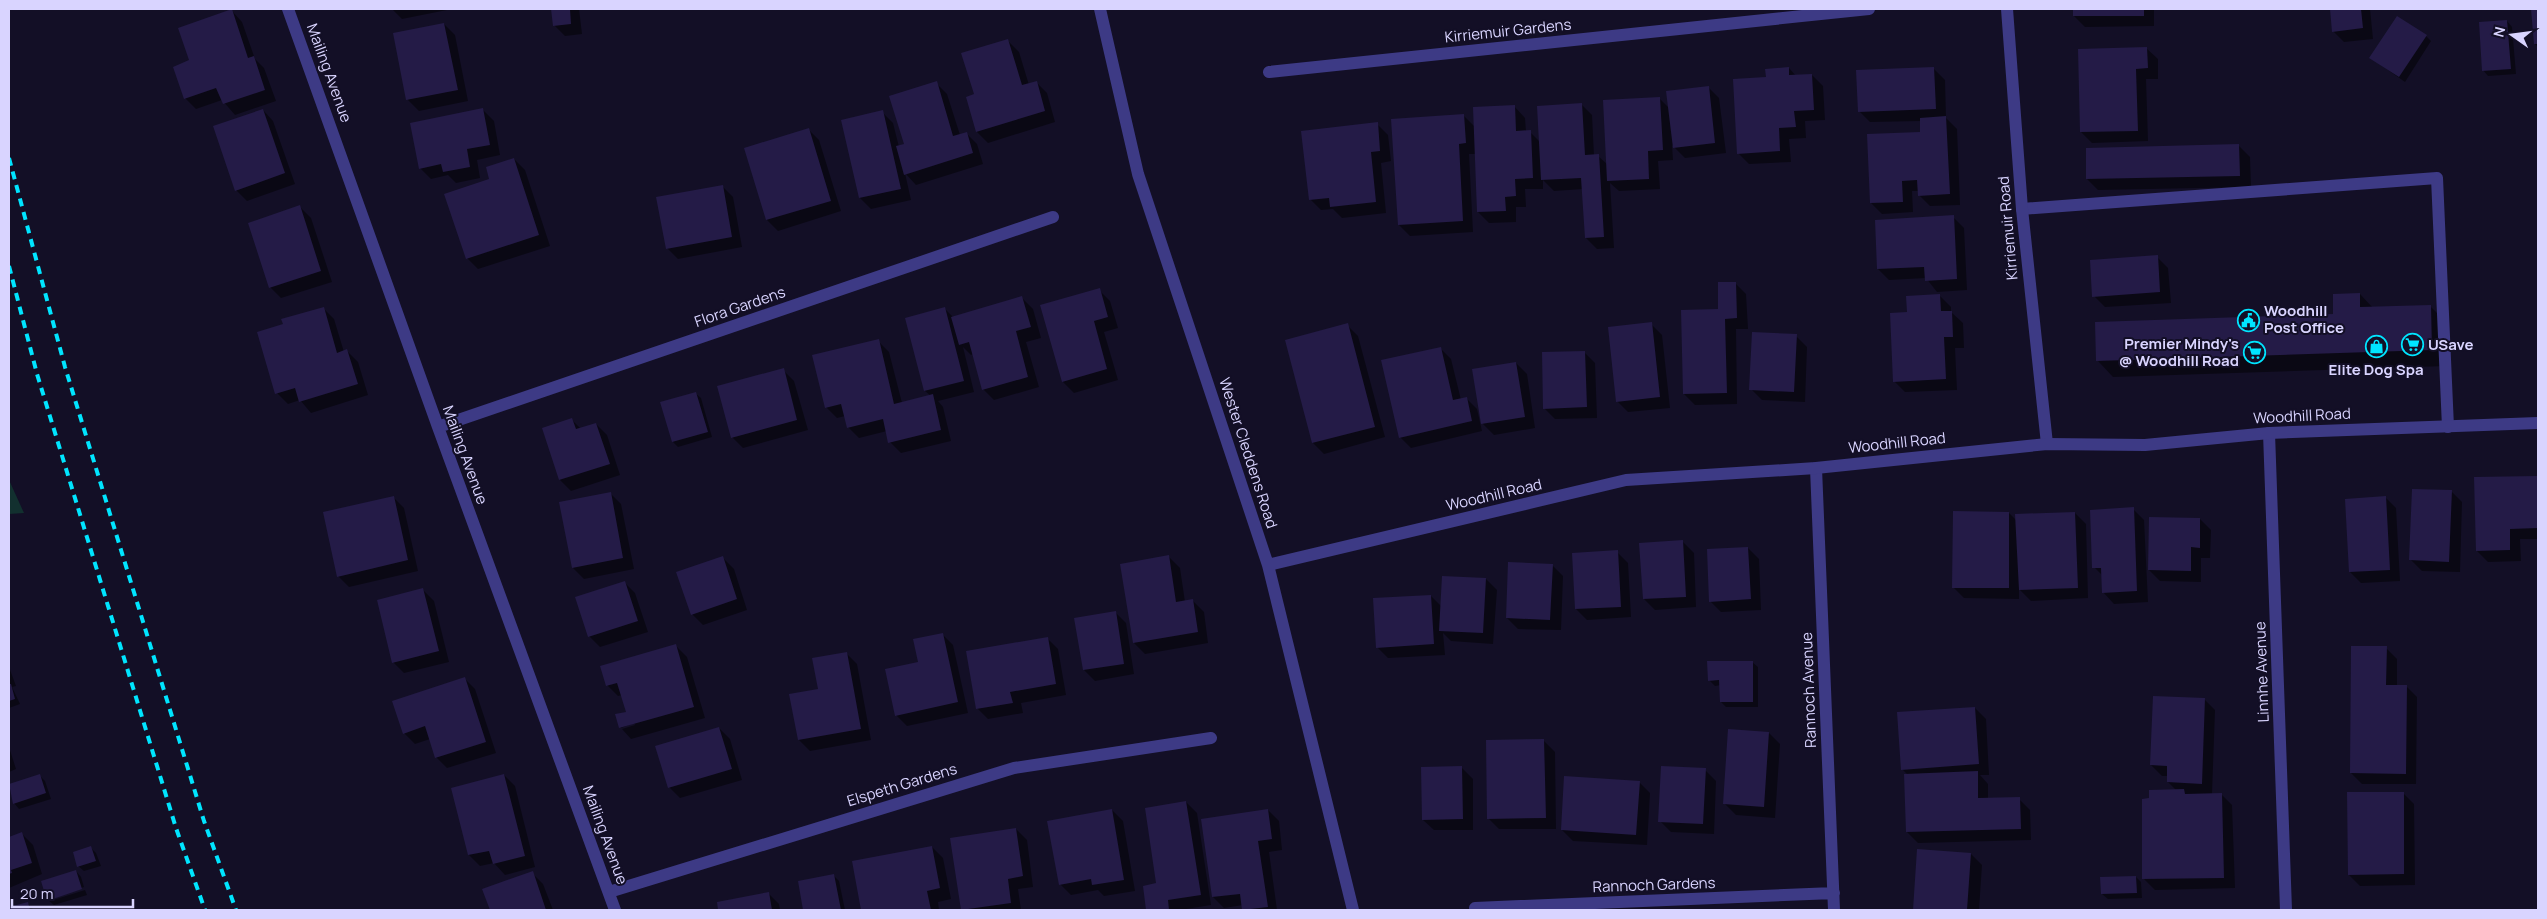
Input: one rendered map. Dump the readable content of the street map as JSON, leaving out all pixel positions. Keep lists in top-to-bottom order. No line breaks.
{"streets":{"street":["Kirriemuir Gardens","Mailing Avenue","Kirriemuir Road","Flora Gardens","Woodhill Road","Wester Cleddens Road","Linnhe Avenue","Rannoch Avenue","Elspeth Gardens","Rannoch Gardens"]},"crossings":[["Mailing Avenue","Flora Gardens"],["Mailing Avenue","Elspeth Gardens"],["Kirriemuir Road","Woodhill Road"],["Woodhill Road","Wester Cleddens Road"],["Woodhill Road","Linnhe Avenue"],["Woodhill Road","Rannoch Avenue"],["Rannoch Avenue","Rannoch Gardens"]],"places":{"public building":["Woodhill Post Office"],"supermarket":["USave","Premier Mindy's @ Woodhill Road"],"shop":["Elite Dog Spa"]},"scale_bar":"20 m","north":"left"}
